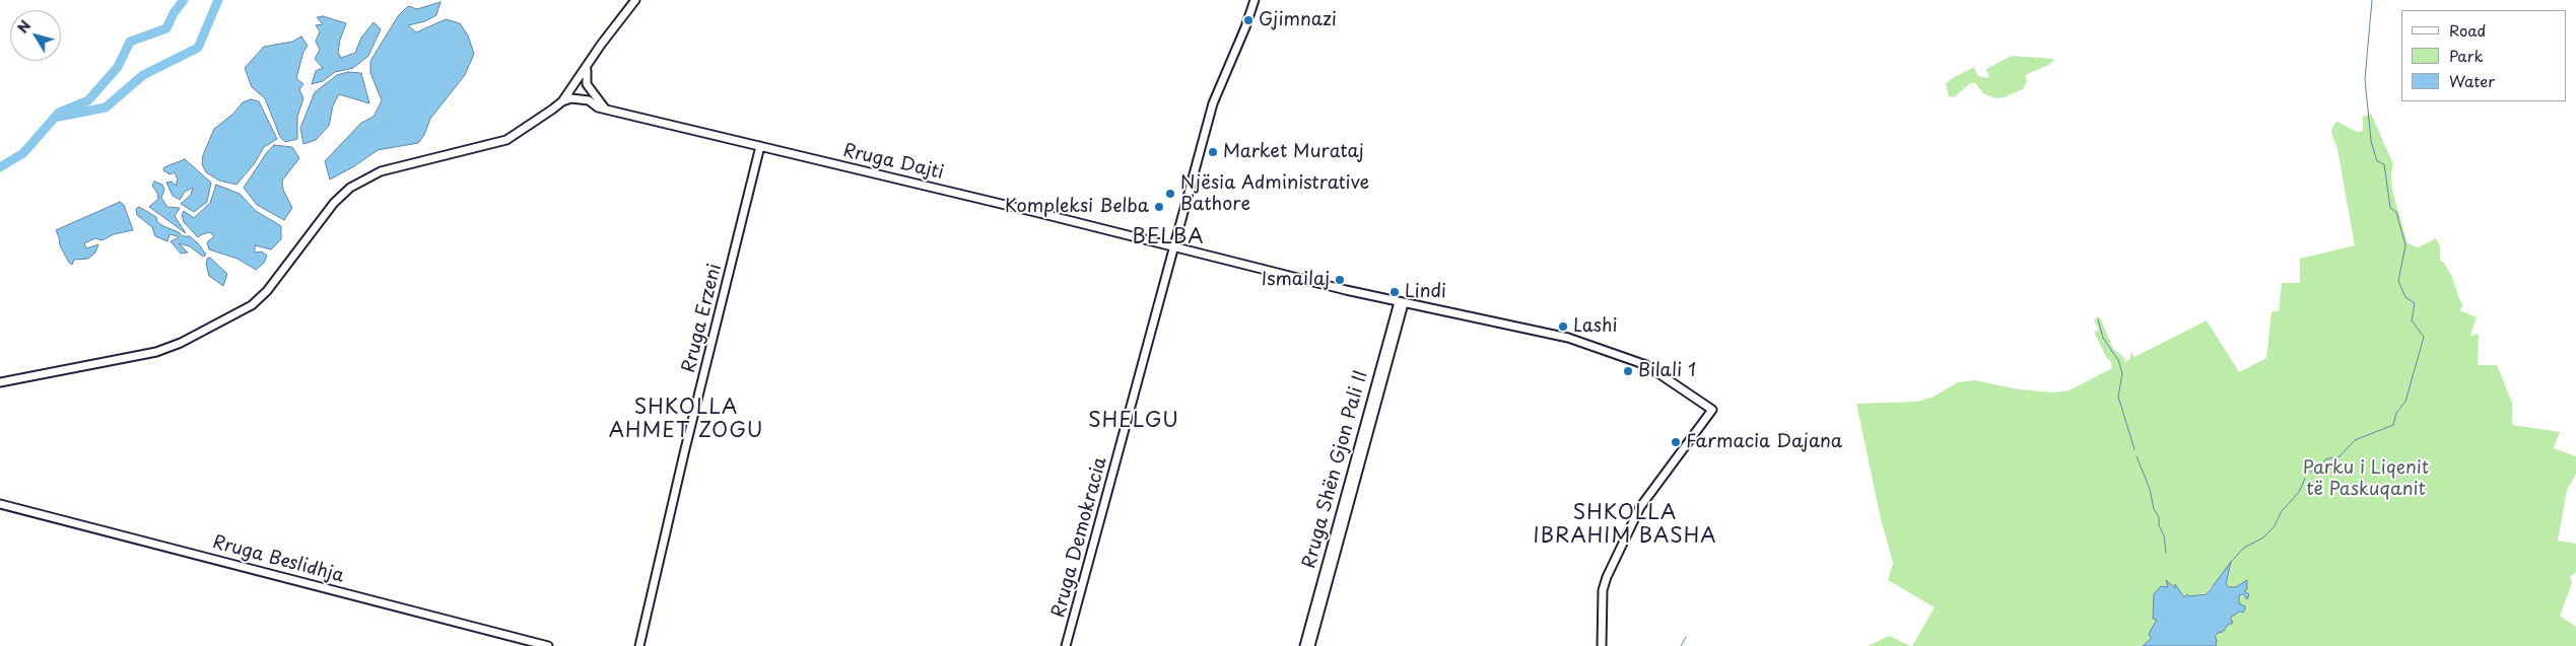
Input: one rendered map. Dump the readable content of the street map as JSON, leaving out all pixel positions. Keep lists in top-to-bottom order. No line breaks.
{"streets":{"street":["Rruga Dajti","Rruga Erzeni","Rruga Shën Gjon Pali II","Rruga Demokracia","Rruga Beslidhja"]},"crossings":[["Rruga Dajti","Rruga Erzeni"],["Rruga Dajti","Rruga Shën Gjon Pali II"],["Rruga Dajti","Rruga Demokracia"]],"districts":["BELBA","SHKOLLA AHMET ZOGU","SHELGU","SHKOLLA IBRAHIM BASHA"],"parks":["Parku i Liqenit të Paskuqanit"],"places":["Gjimnazi","Market Murataj","Njësia Administrative Bathore","Kompleksi Belba","Ismailaj","Lindi","Lashi","Bilali 1","Farmacia Dajana"],"legend":["Road","Park","Water"],"north":"top left"}
